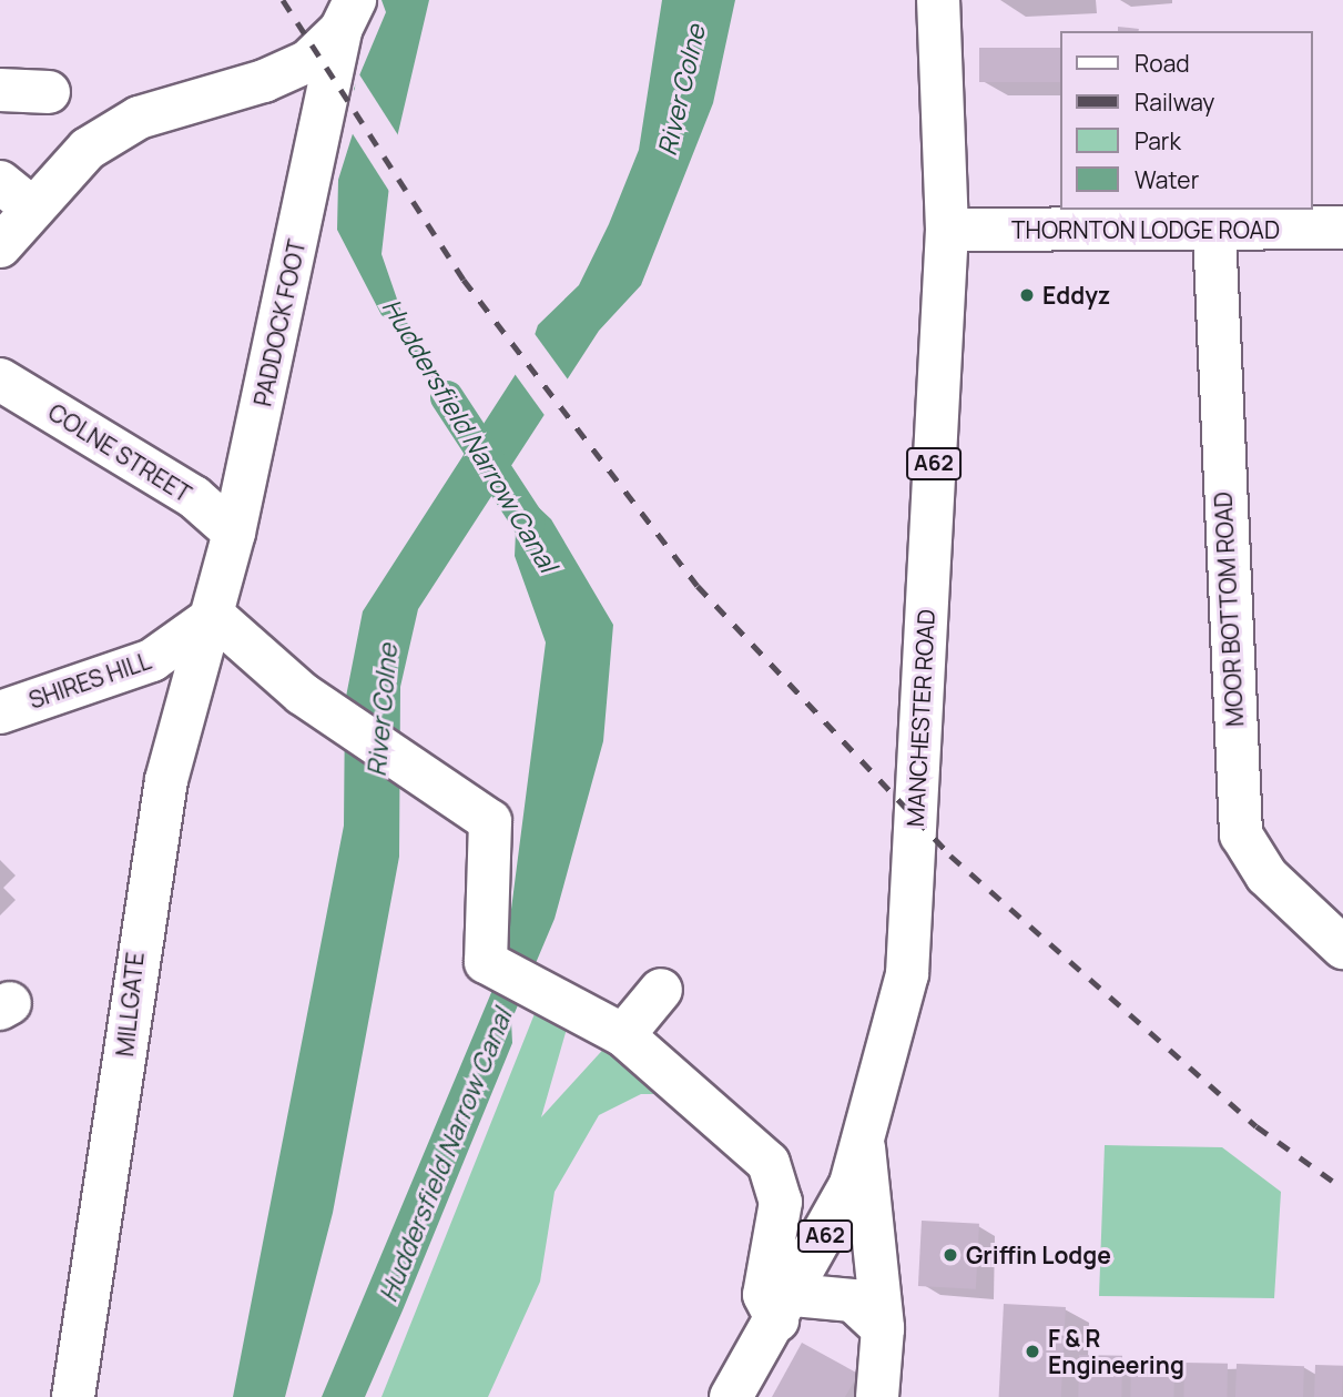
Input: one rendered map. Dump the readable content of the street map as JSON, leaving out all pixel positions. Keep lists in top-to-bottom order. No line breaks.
{"streets":{"street":["THORNTON LODGE ROAD","PADDOCK FOOT","COLNE STREET","A62","MOOR BOTTOM ROAD","SHIRES HILL","MANCHESTER ROAD","MILLGATE"]},"crossings":[["THORNTON LODGE ROAD","MOOR BOTTOM ROAD"],["THORNTON LODGE ROAD","MANCHESTER ROAD"],["PADDOCK FOOT","COLNE STREET"],["PADDOCK FOOT","SHIRES HILL"],["PADDOCK FOOT","MILLGATE"],["SHIRES HILL","MILLGATE"]],"water":["River Colne","Huddersfield Narrow Canal"],"places":["Eddyz","Griffin Lodge","F & R Engineering"],"legend":["Road","Railway","Park","Water"]}
